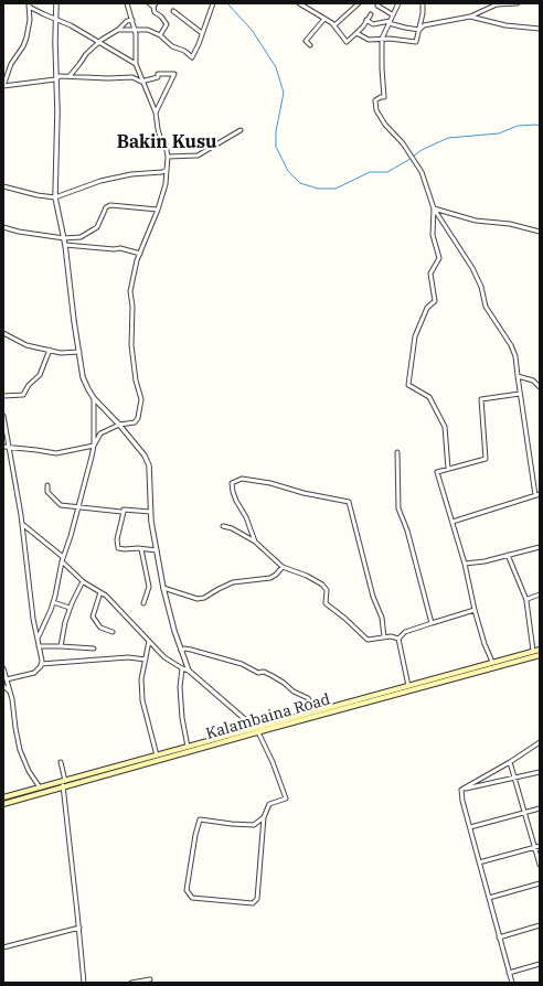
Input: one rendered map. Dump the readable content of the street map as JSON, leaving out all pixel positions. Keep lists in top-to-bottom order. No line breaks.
{"streets":{"main road":["Kalambaina Road"]},"districts":["Bakin Kusu"]}
